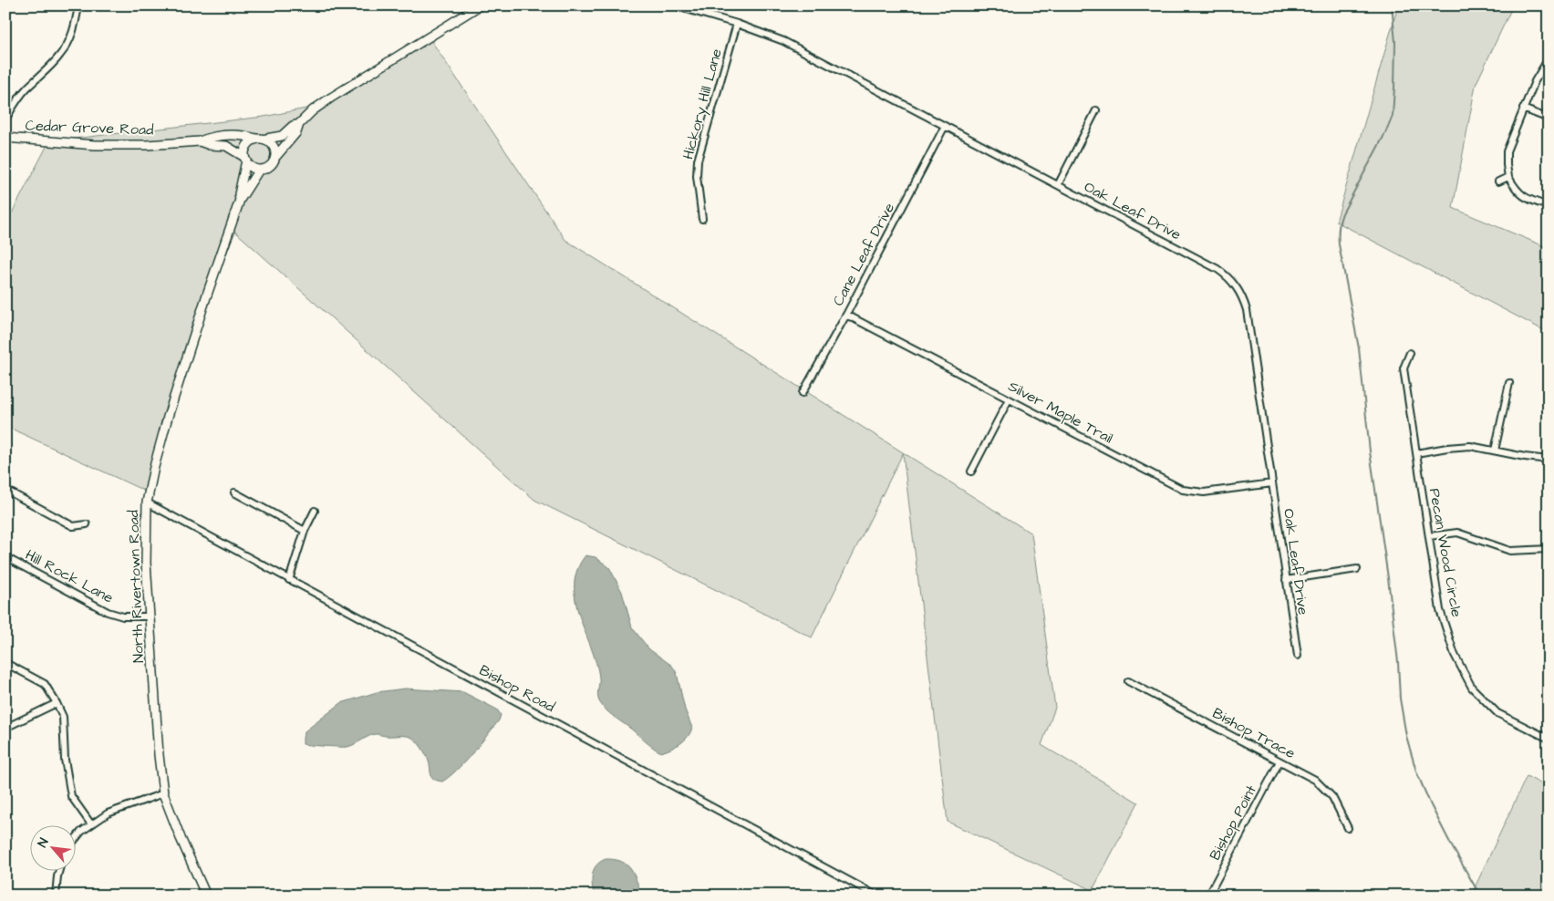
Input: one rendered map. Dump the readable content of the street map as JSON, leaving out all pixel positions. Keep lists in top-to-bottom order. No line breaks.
{"streets":{"street":["Hickory Hill Lane","Cedar Grove Road","Oak Leaf Drive","Cane Leaf Drive","Silver Maple Trail","Pecan Wood Circle","Hill Rock Lane","North Rivertown Road","Bishop Road","Bishop Trace","Bishop Point"]},"crossings":[["Hickory Hill Lane","Oak Leaf Drive"],["Cedar Grove Road","North Rivertown Road"],["Oak Leaf Drive","Cane Leaf Drive"],["Oak Leaf Drive","Silver Maple Trail"],["Cane Leaf Drive","Silver Maple Trail"],["Hill Rock Lane","North Rivertown Road"],["North Rivertown Road","Bishop Road"],["Bishop Trace","Bishop Point"]],"north":"top left"}
